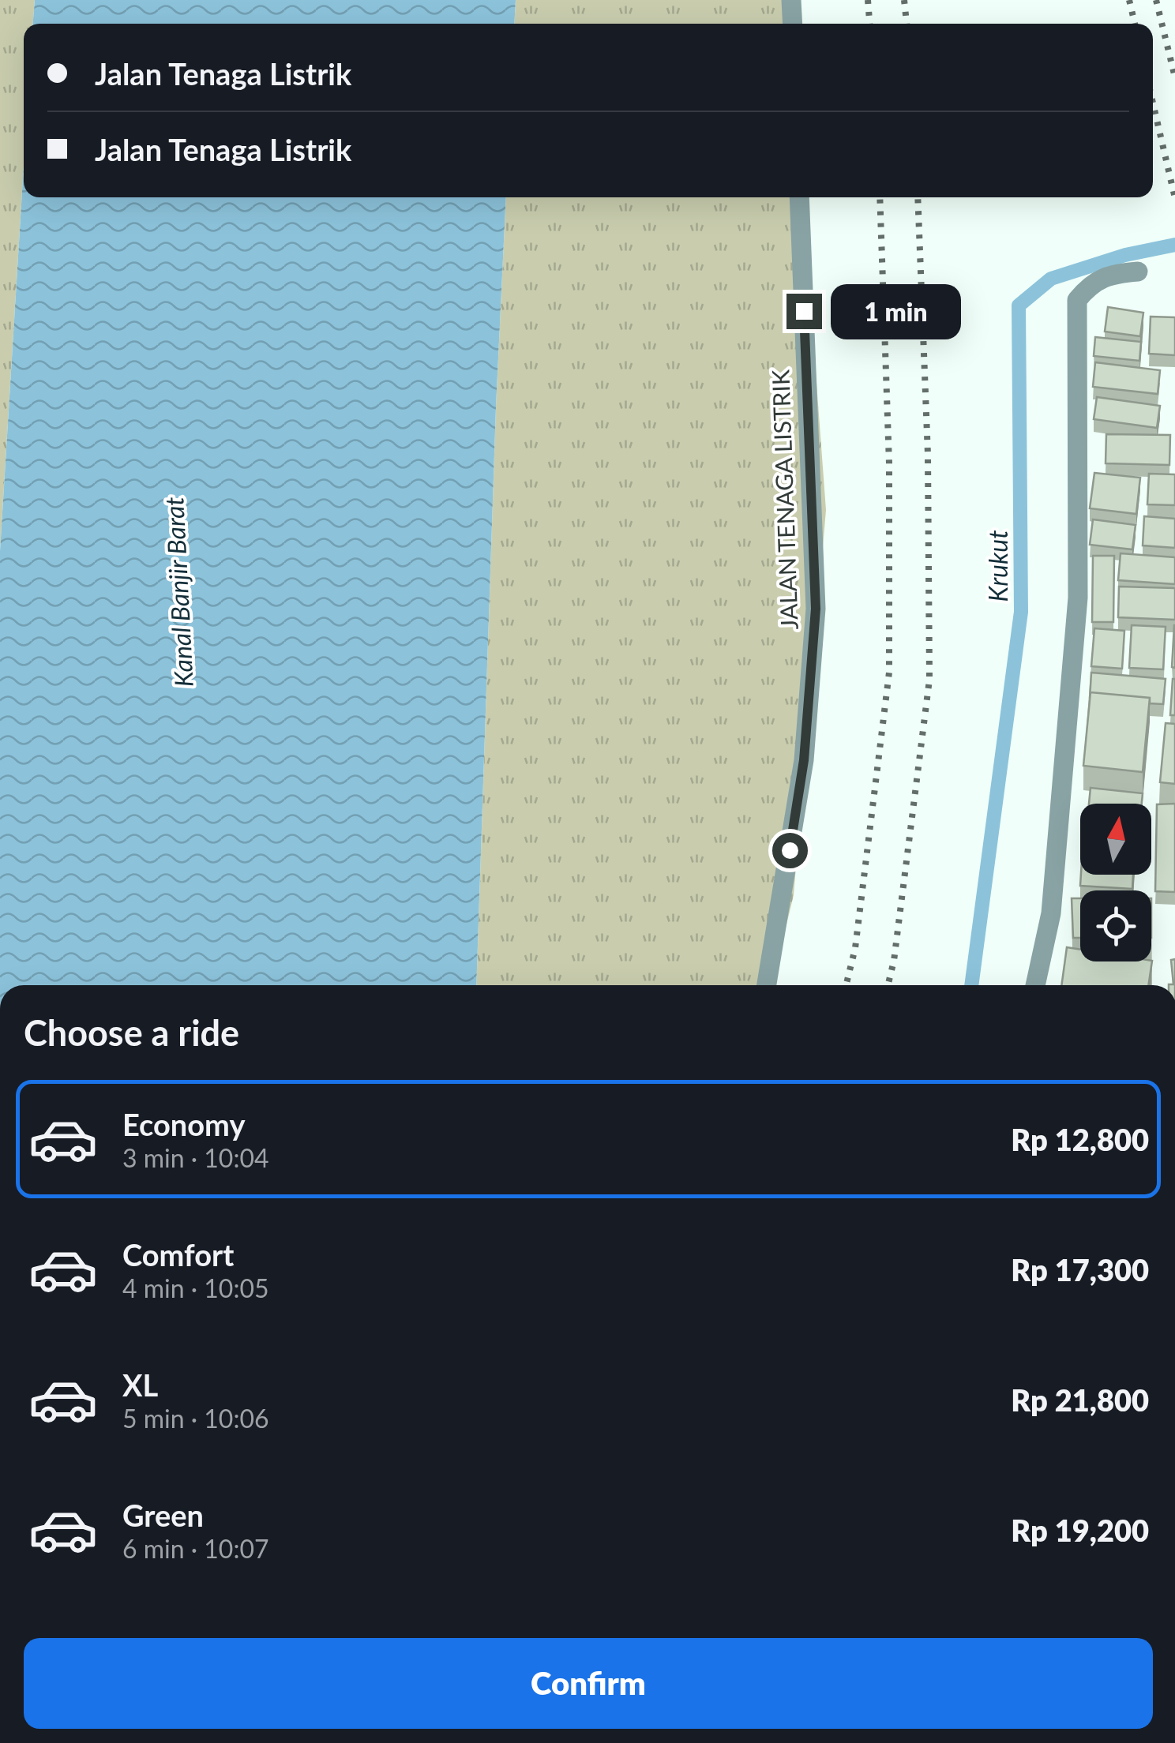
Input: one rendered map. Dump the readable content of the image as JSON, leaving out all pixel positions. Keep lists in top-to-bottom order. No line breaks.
{"streets":{"street":["JALAN TENAGA LISTRIK"]},"water":["Krukut","Kanal Banjir Barat"],"north":"top","page":{"banner":["Jalan Tenaga Listrik","Jalan Tenaga Listrik"],"bubble":"1 min","heading":"Choose a ride","list":[{"name":"Economy","note":"3 min · 10:04","value":"Rp 12,800"},{"name":"Comfort","note":"4 min · 10:05","value":"Rp 17,300"},{"name":"XL","note":"5 min · 10:06","value":"Rp 21,800"},{"name":"Green","note":"6 min · 10:07","value":"Rp 19,200"}],"buttons":"Confirm"}}
